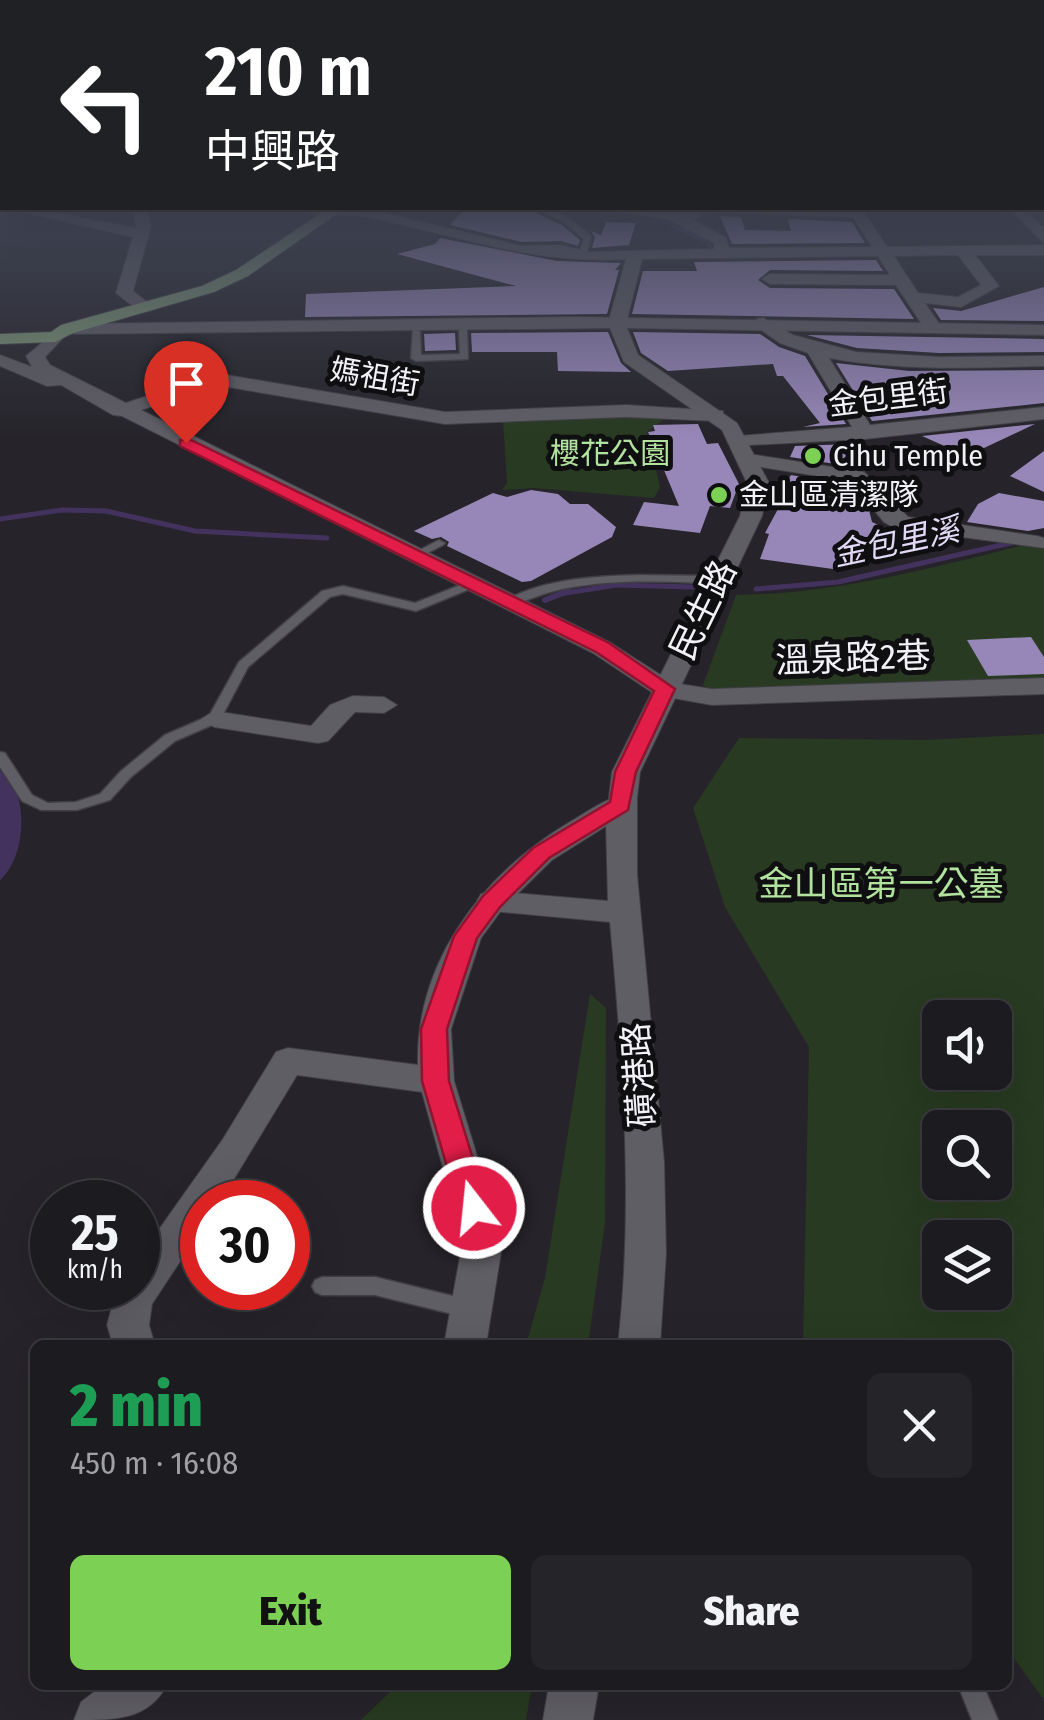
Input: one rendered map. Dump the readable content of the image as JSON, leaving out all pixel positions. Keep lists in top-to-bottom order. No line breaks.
{"streets":{"street":["媽祖街","金包里街","民生路","溫泉路2巷","磺港路"]},"crossings":[["金包里街","民生路"],["民生路","溫泉路2巷"],["民生路","磺港路"]],"water":["金包里溪"],"parks":["櫻花公園","金山區第一公墓"],"places":["Cihu Temple","金山區清潔隊"],"page":{"turn":["210 m","中興路"],"speed":"25 km/h","limit":"30","heading":["2 min","450 m · 16:08"],"buttons":["Exit","Share"]}}
